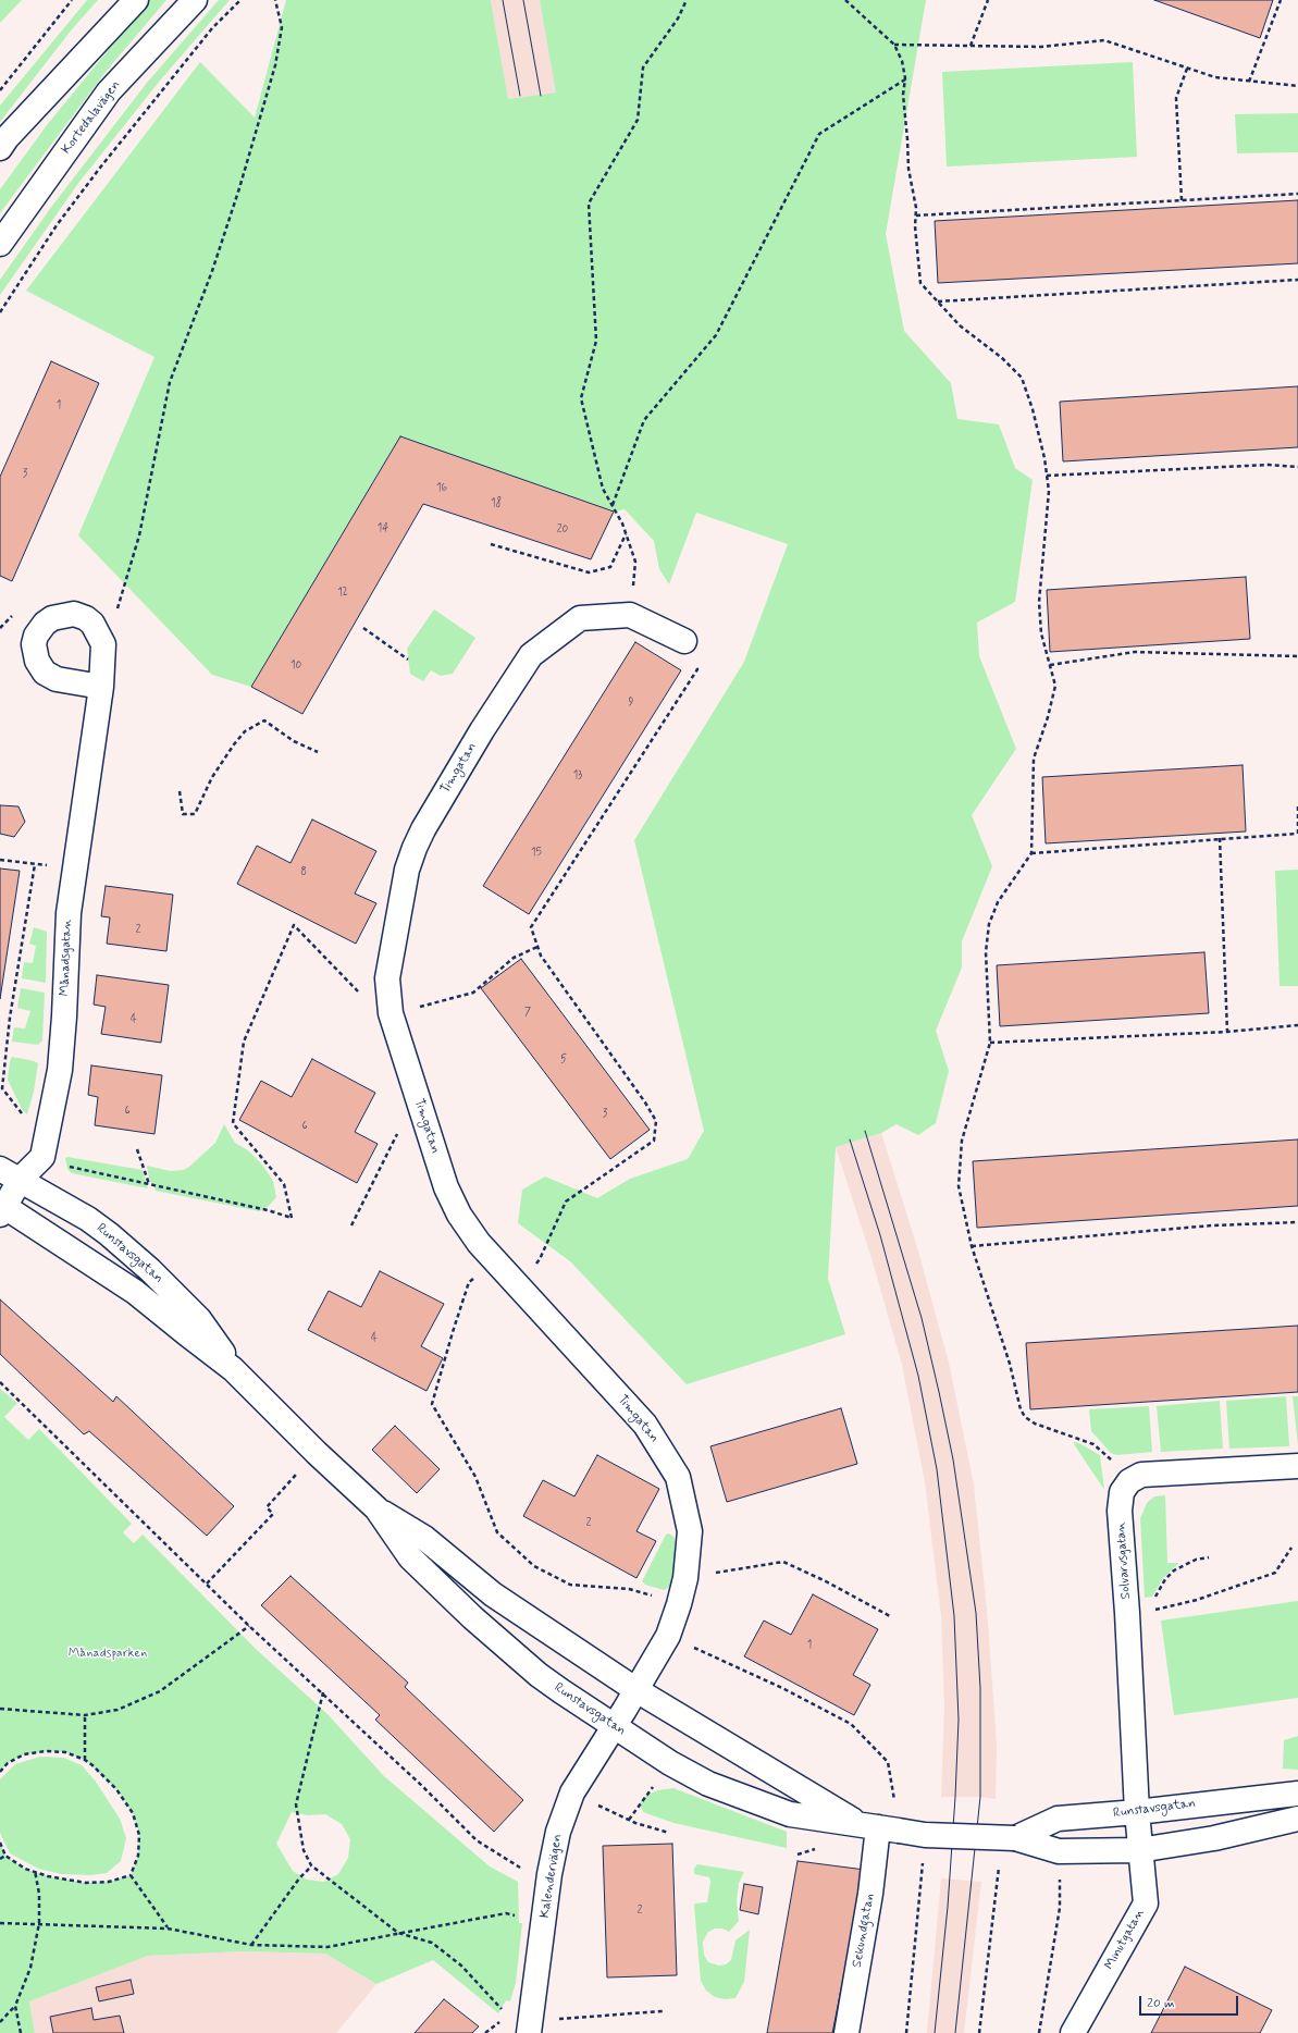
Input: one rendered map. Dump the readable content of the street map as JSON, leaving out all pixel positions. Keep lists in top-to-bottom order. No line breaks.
{"streets":{"street":["Kortedalavägen","Timgatan","Månadsgatan","Runstavsgatan","Solvarvsgatan","Kalendervägen","Sekundgatan","Minutgatan"]},"crossings":[["Timgatan","Runstavsgatan"],["Timgatan","Kalendervägen"],["Runstavsgatan","Solvarvsgatan"],["Runstavsgatan","Kalendervägen"],["Runstavsgatan","Sekundgatan"],["Runstavsgatan","Minutgatan"],["Solvarvsgatan","Minutgatan"]],"parks":["Månadsparken"],"house_numbers":["1","3","16","18","14","20","12","10","9","13","15","8","2","7","4","5","6","3","6","4","2","1","2"],"scale_bar":"20 m"}
